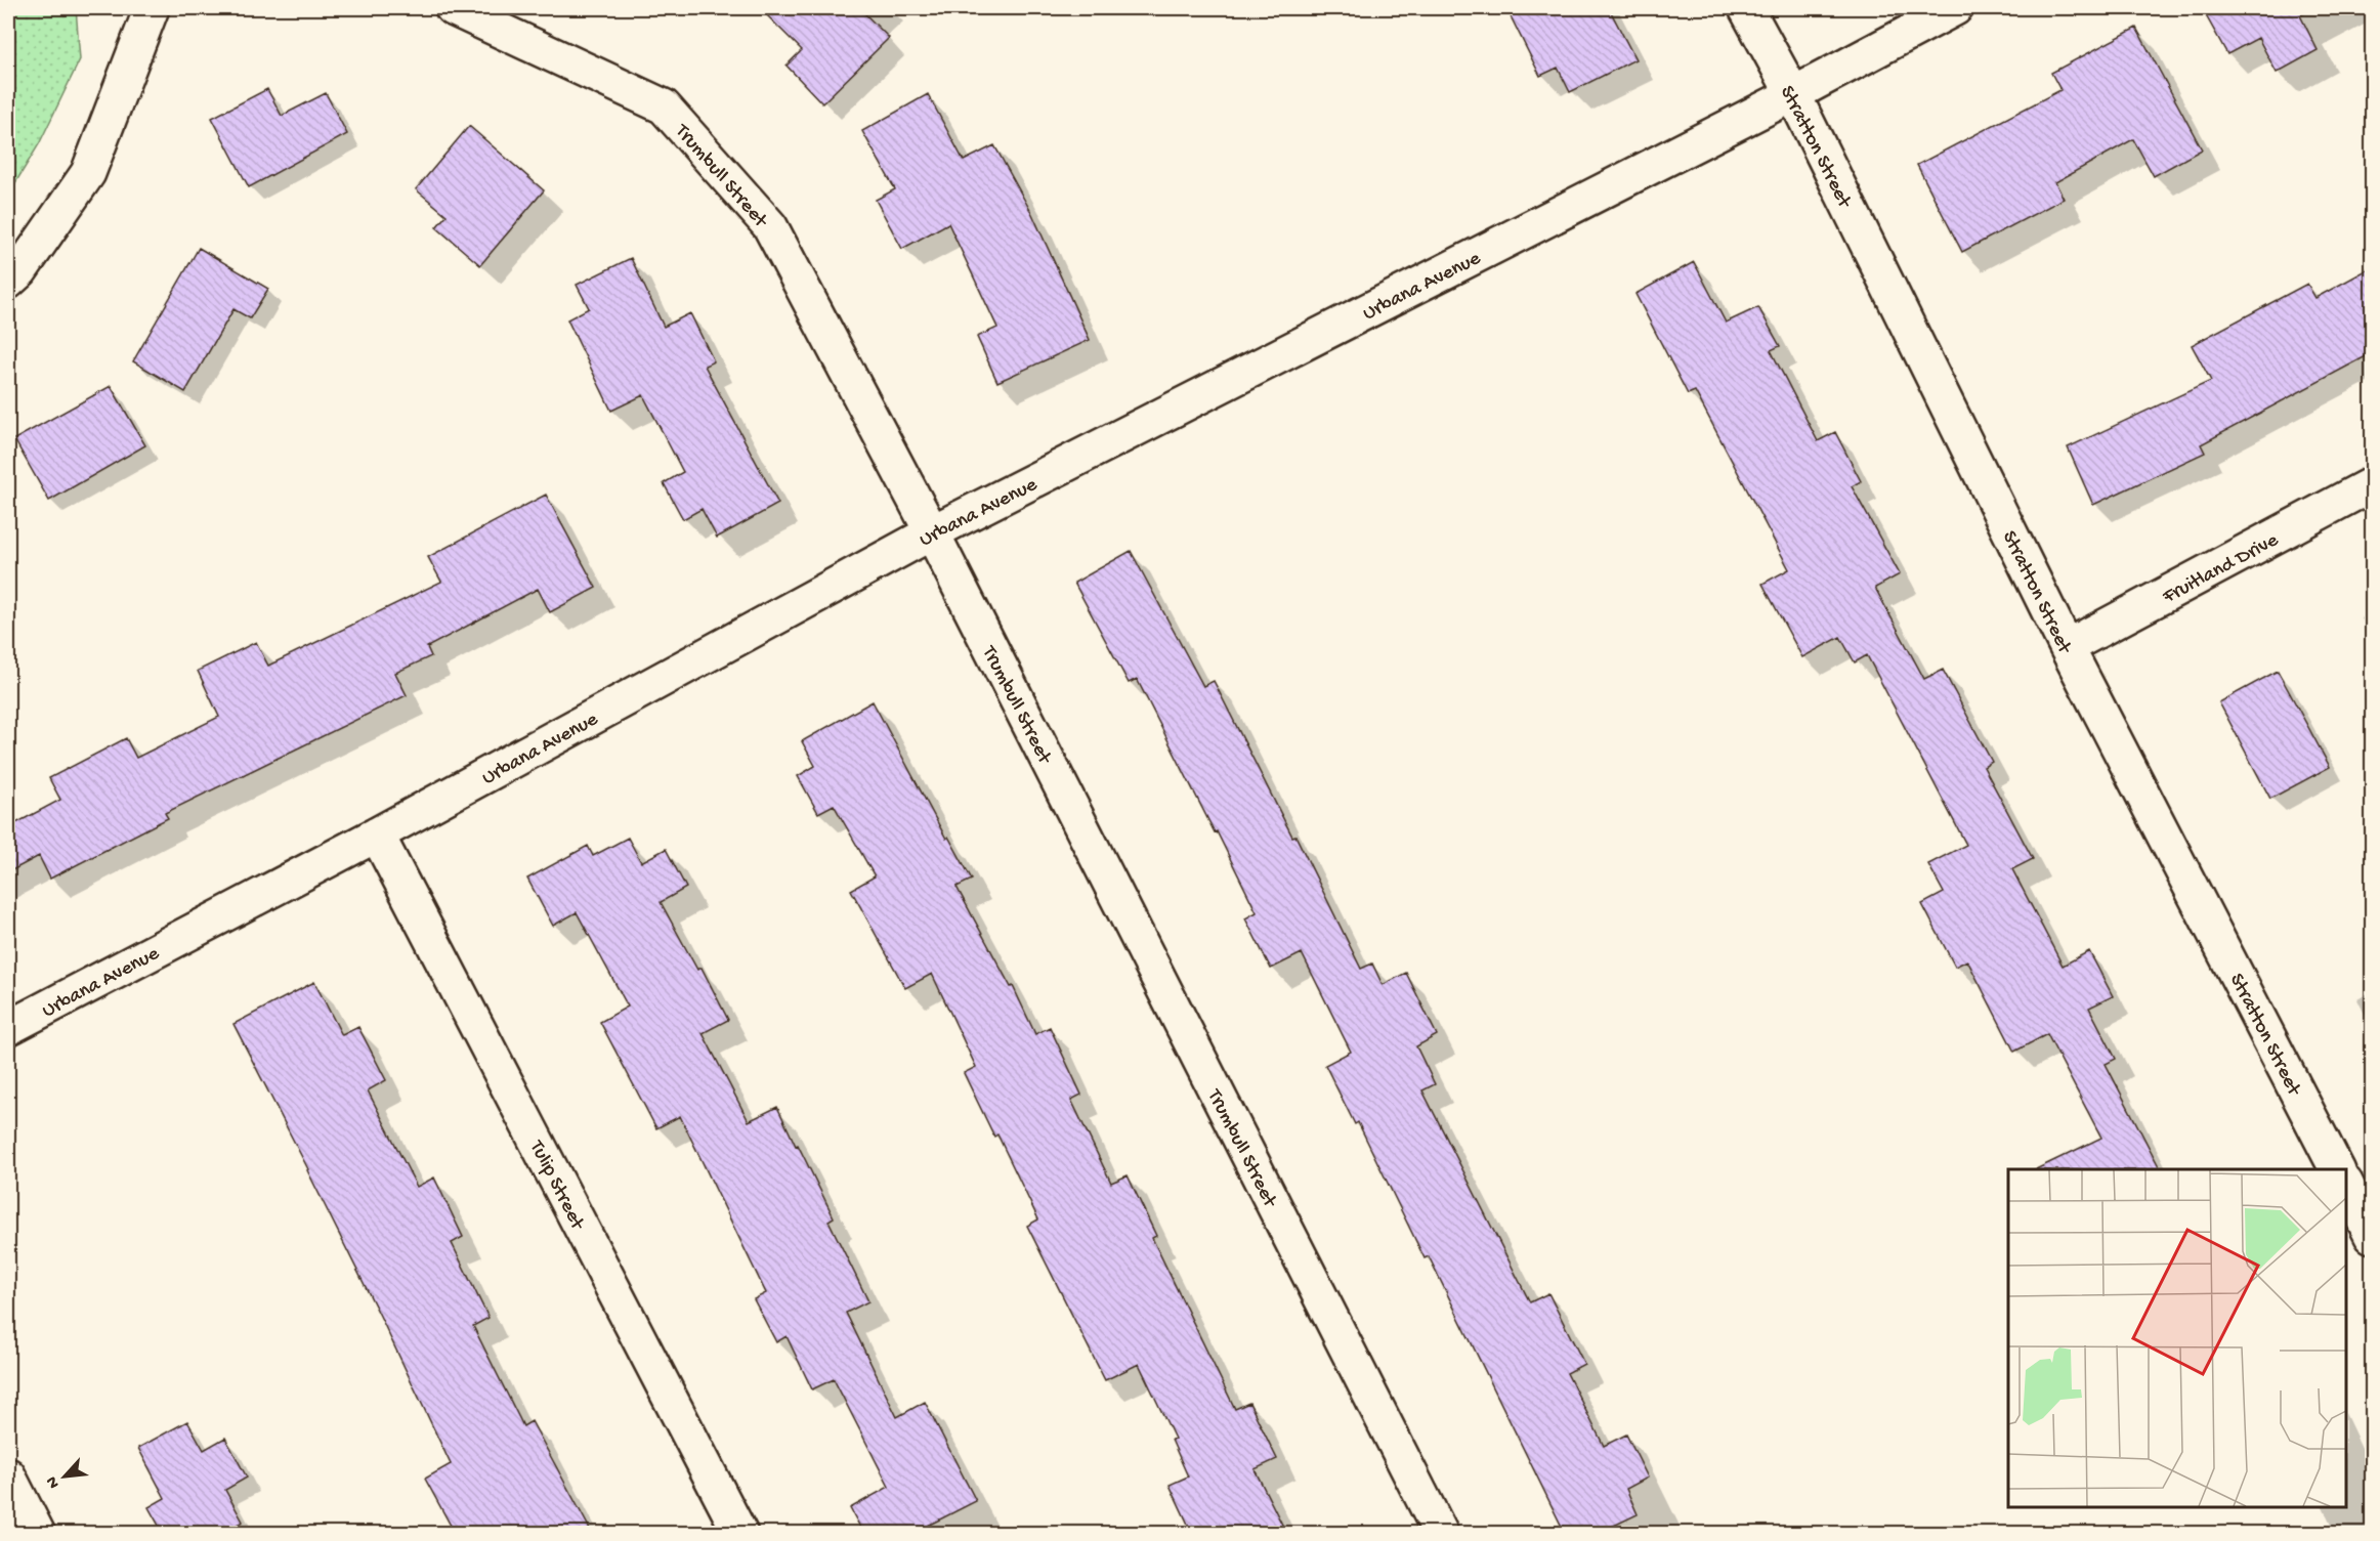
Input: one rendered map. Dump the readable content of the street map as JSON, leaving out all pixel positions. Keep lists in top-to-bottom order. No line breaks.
{"streets":{"street":["Stratton Street","Trumbull Street","Urbana Avenue","Fruitland Drive","Tulip Street"]},"crossings":[["Stratton Street","Urbana Avenue"],["Stratton Street","Fruitland Drive"],["Trumbull Street","Urbana Avenue"],["Urbana Avenue","Tulip Street"]],"north":"bottom left"}
